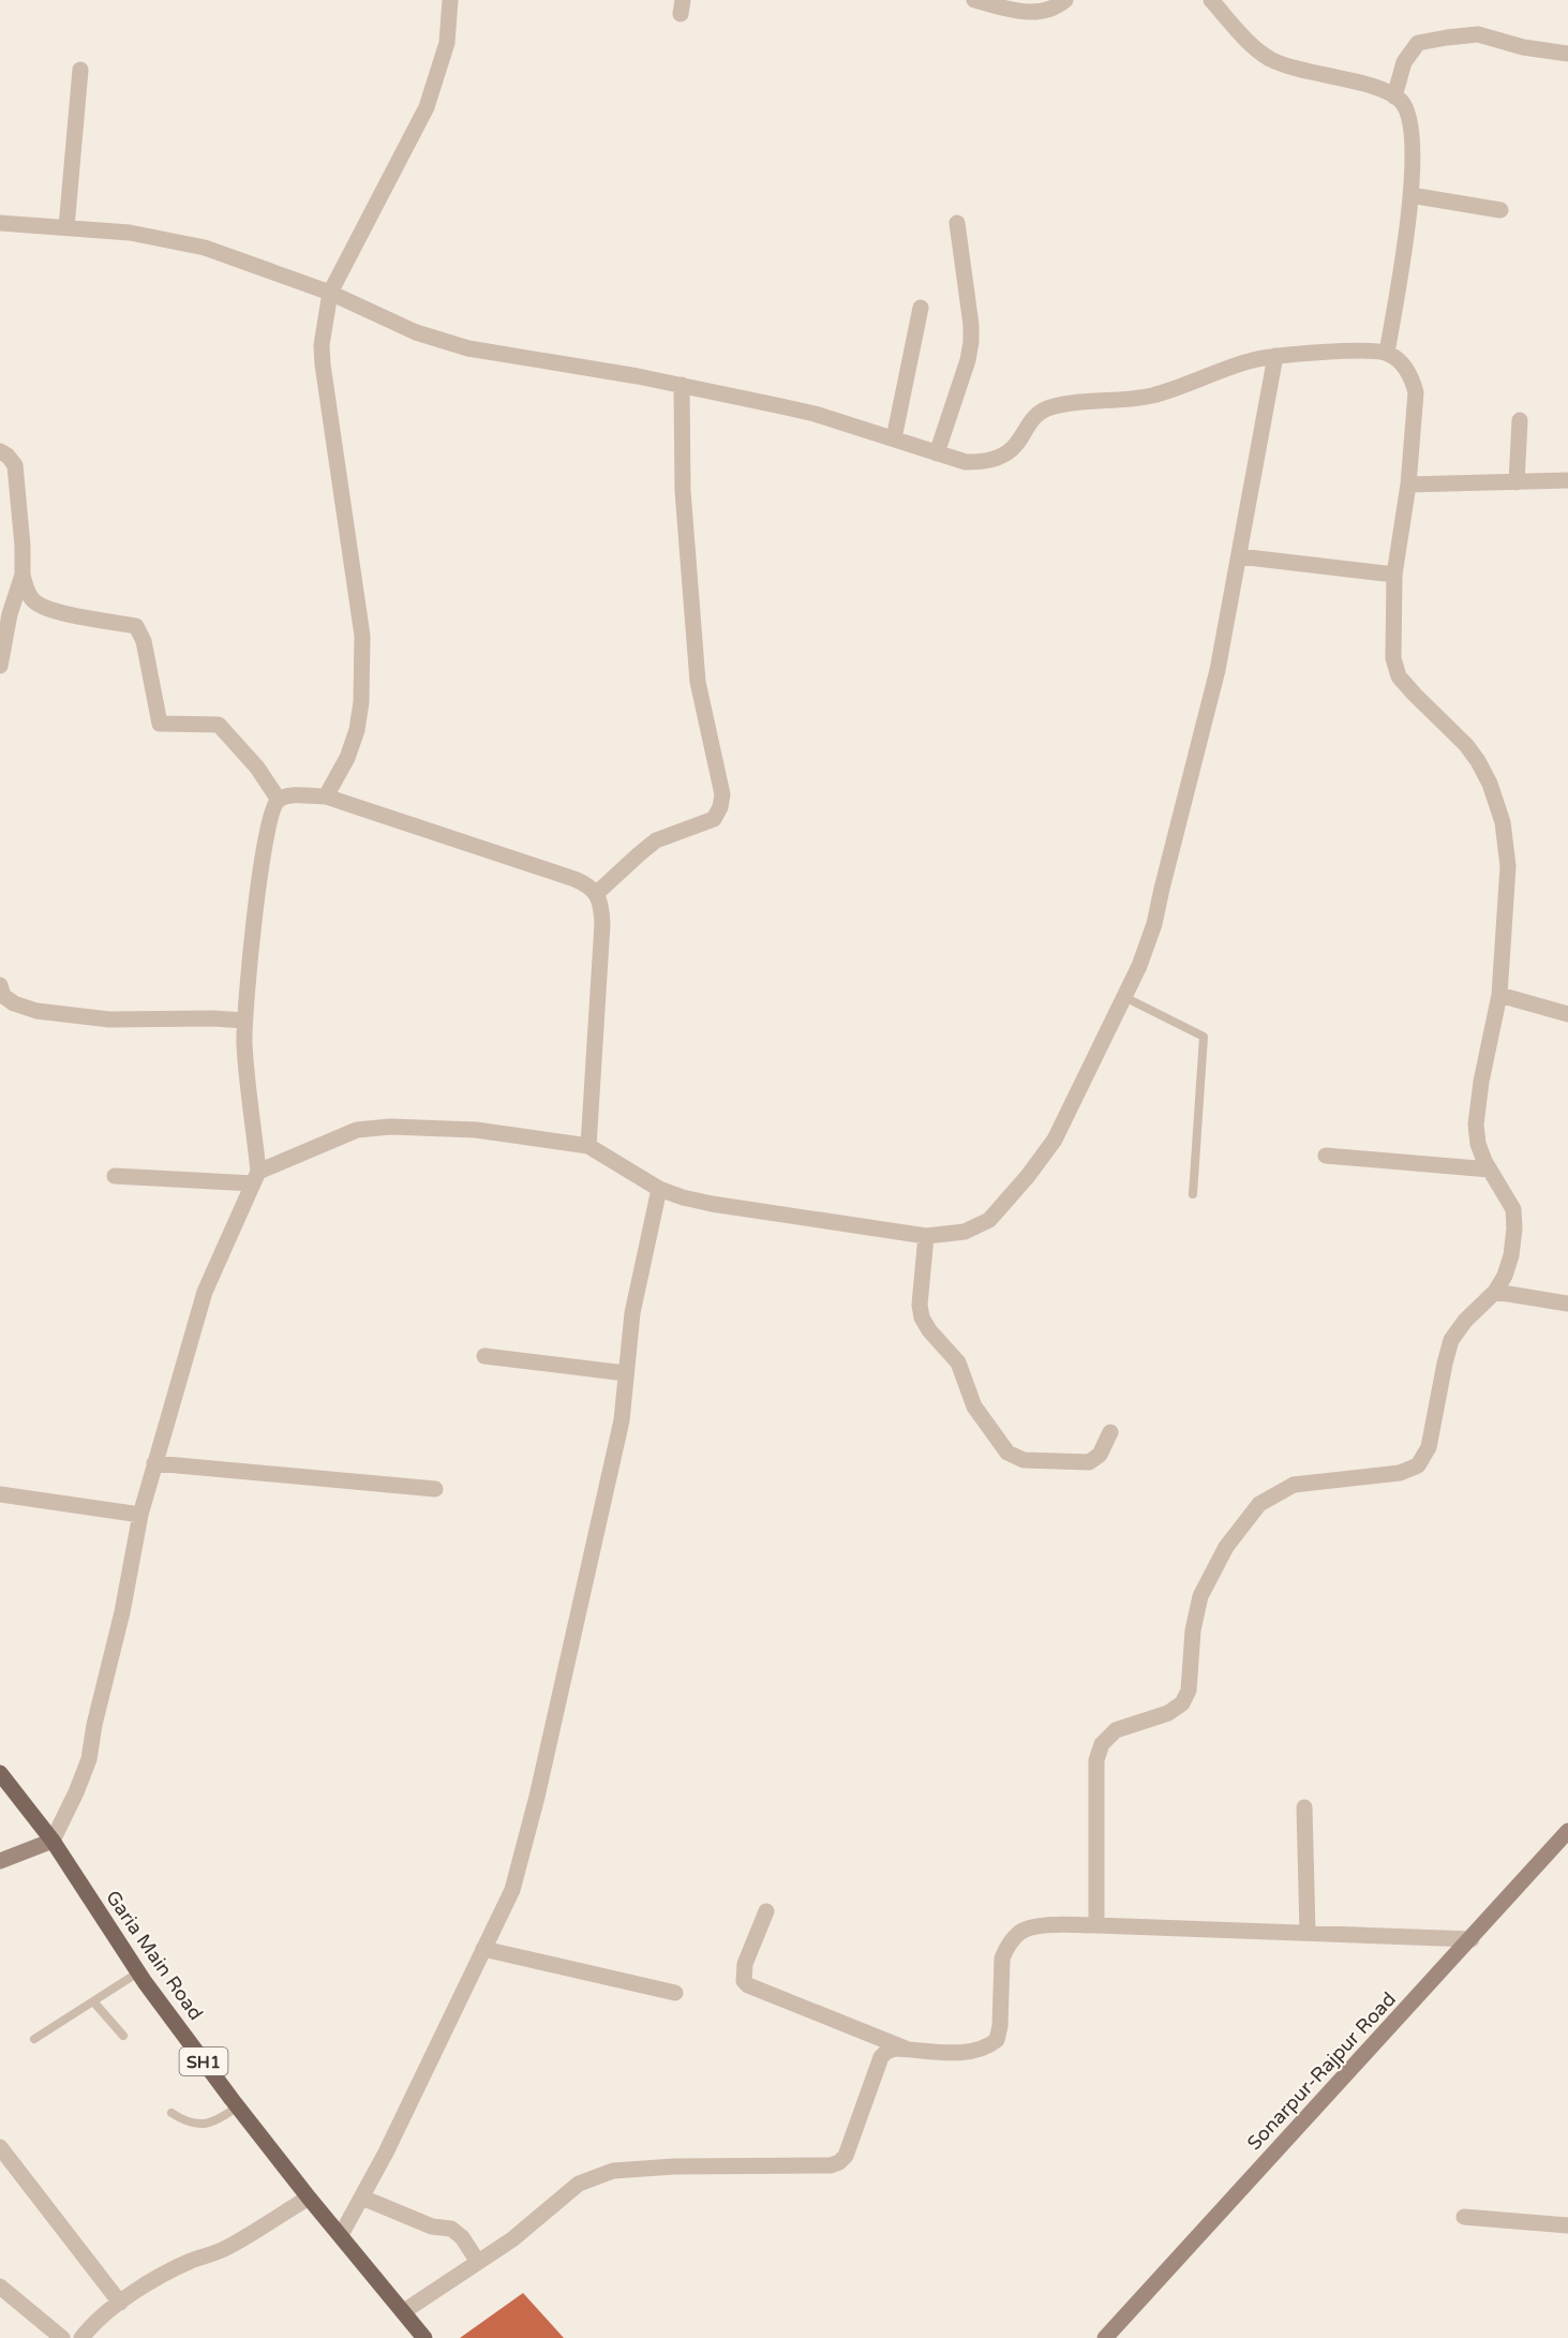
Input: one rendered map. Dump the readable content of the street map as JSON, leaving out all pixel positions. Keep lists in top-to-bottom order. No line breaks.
{"streets":{"main road":["Garia Main Road","SH1","Sonarpur-Rajpur Road"]}}
